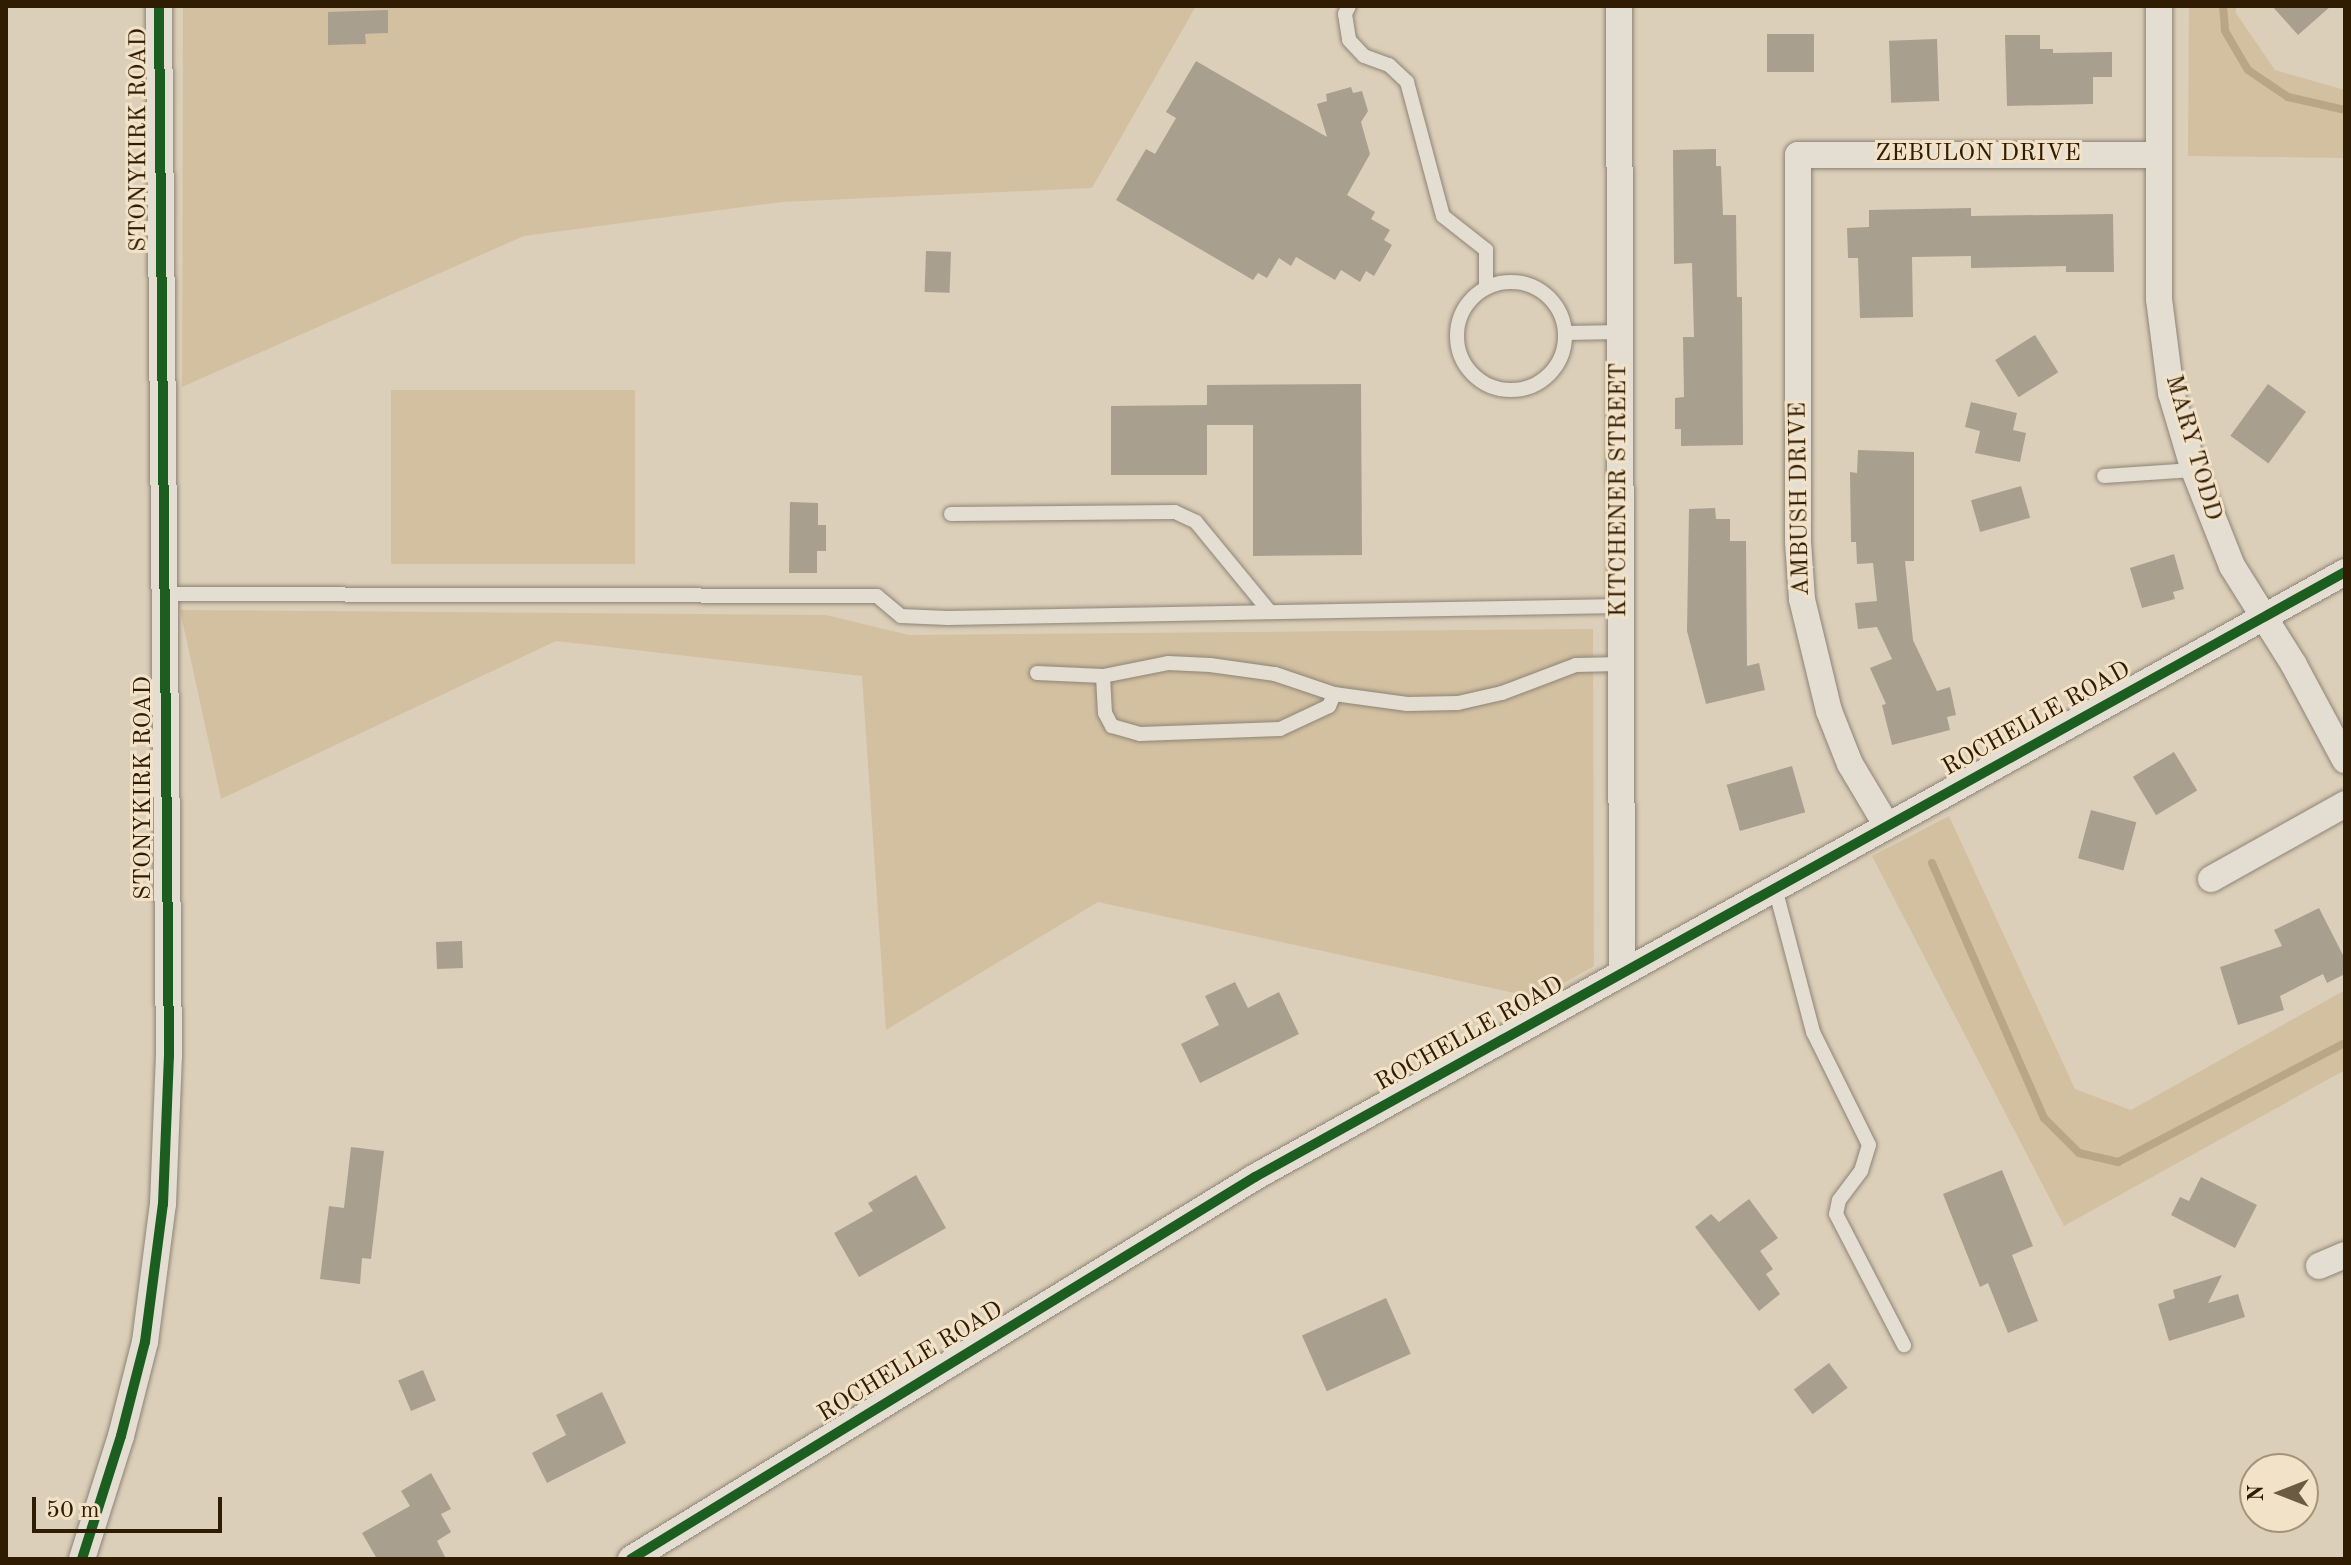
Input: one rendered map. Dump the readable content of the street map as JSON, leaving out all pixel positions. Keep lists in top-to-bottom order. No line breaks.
{"streets":{"street":["STONYKIRK ROAD","ZEBULON DRIVE","MARY TODD","KITCHENER STREET","AMBUSH DRIVE","ROCHELLE ROAD"]},"crossings":[["ZEBULON DRIVE","MARY TODD"],["ZEBULON DRIVE","AMBUSH DRIVE"],["MARY TODD","ROCHELLE ROAD"],["KITCHENER STREET","ROCHELLE ROAD"],["AMBUSH DRIVE","ROCHELLE ROAD"]],"scale_bar":"50 m","north":"left"}
